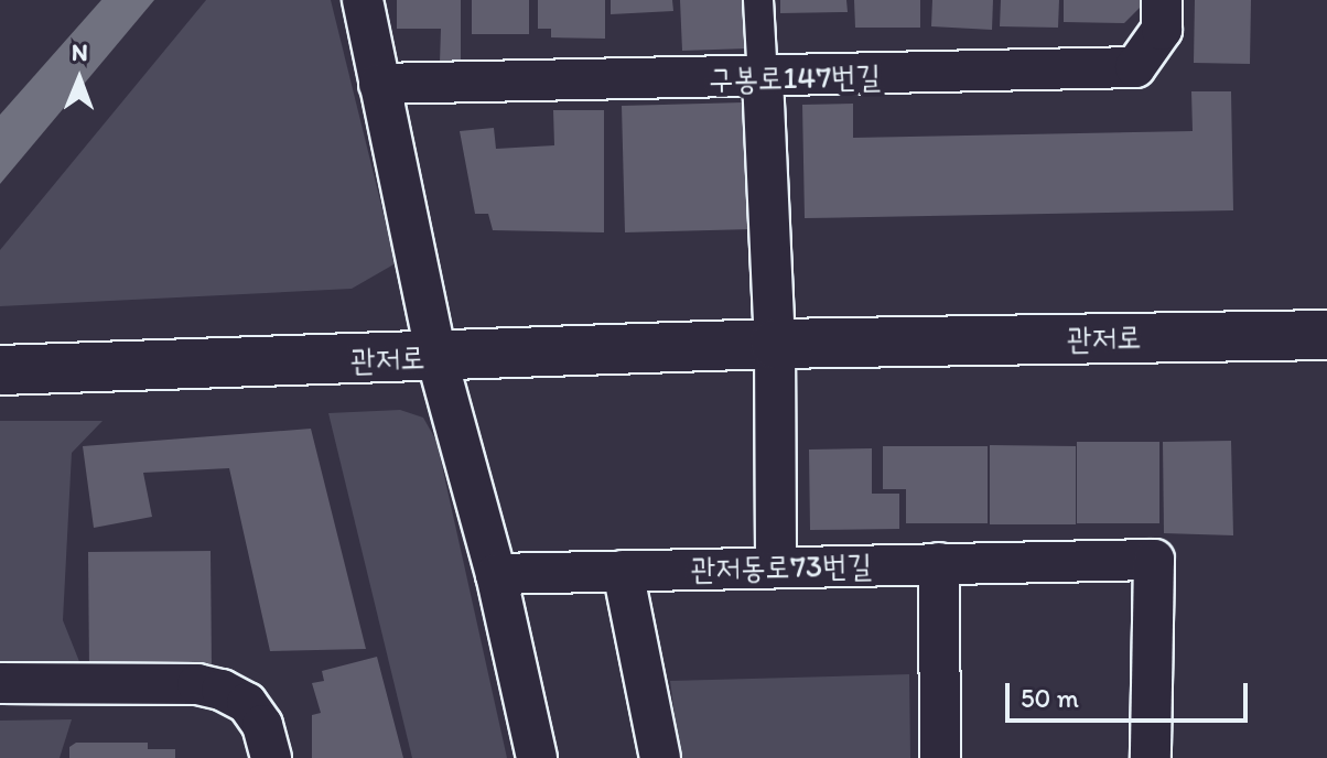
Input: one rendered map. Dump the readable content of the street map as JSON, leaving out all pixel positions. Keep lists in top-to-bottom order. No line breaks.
{"streets":{"street":["구봉로147번길","관저로","관저동로73번길"]},"scale_bar":"50 m","north":"top"}
